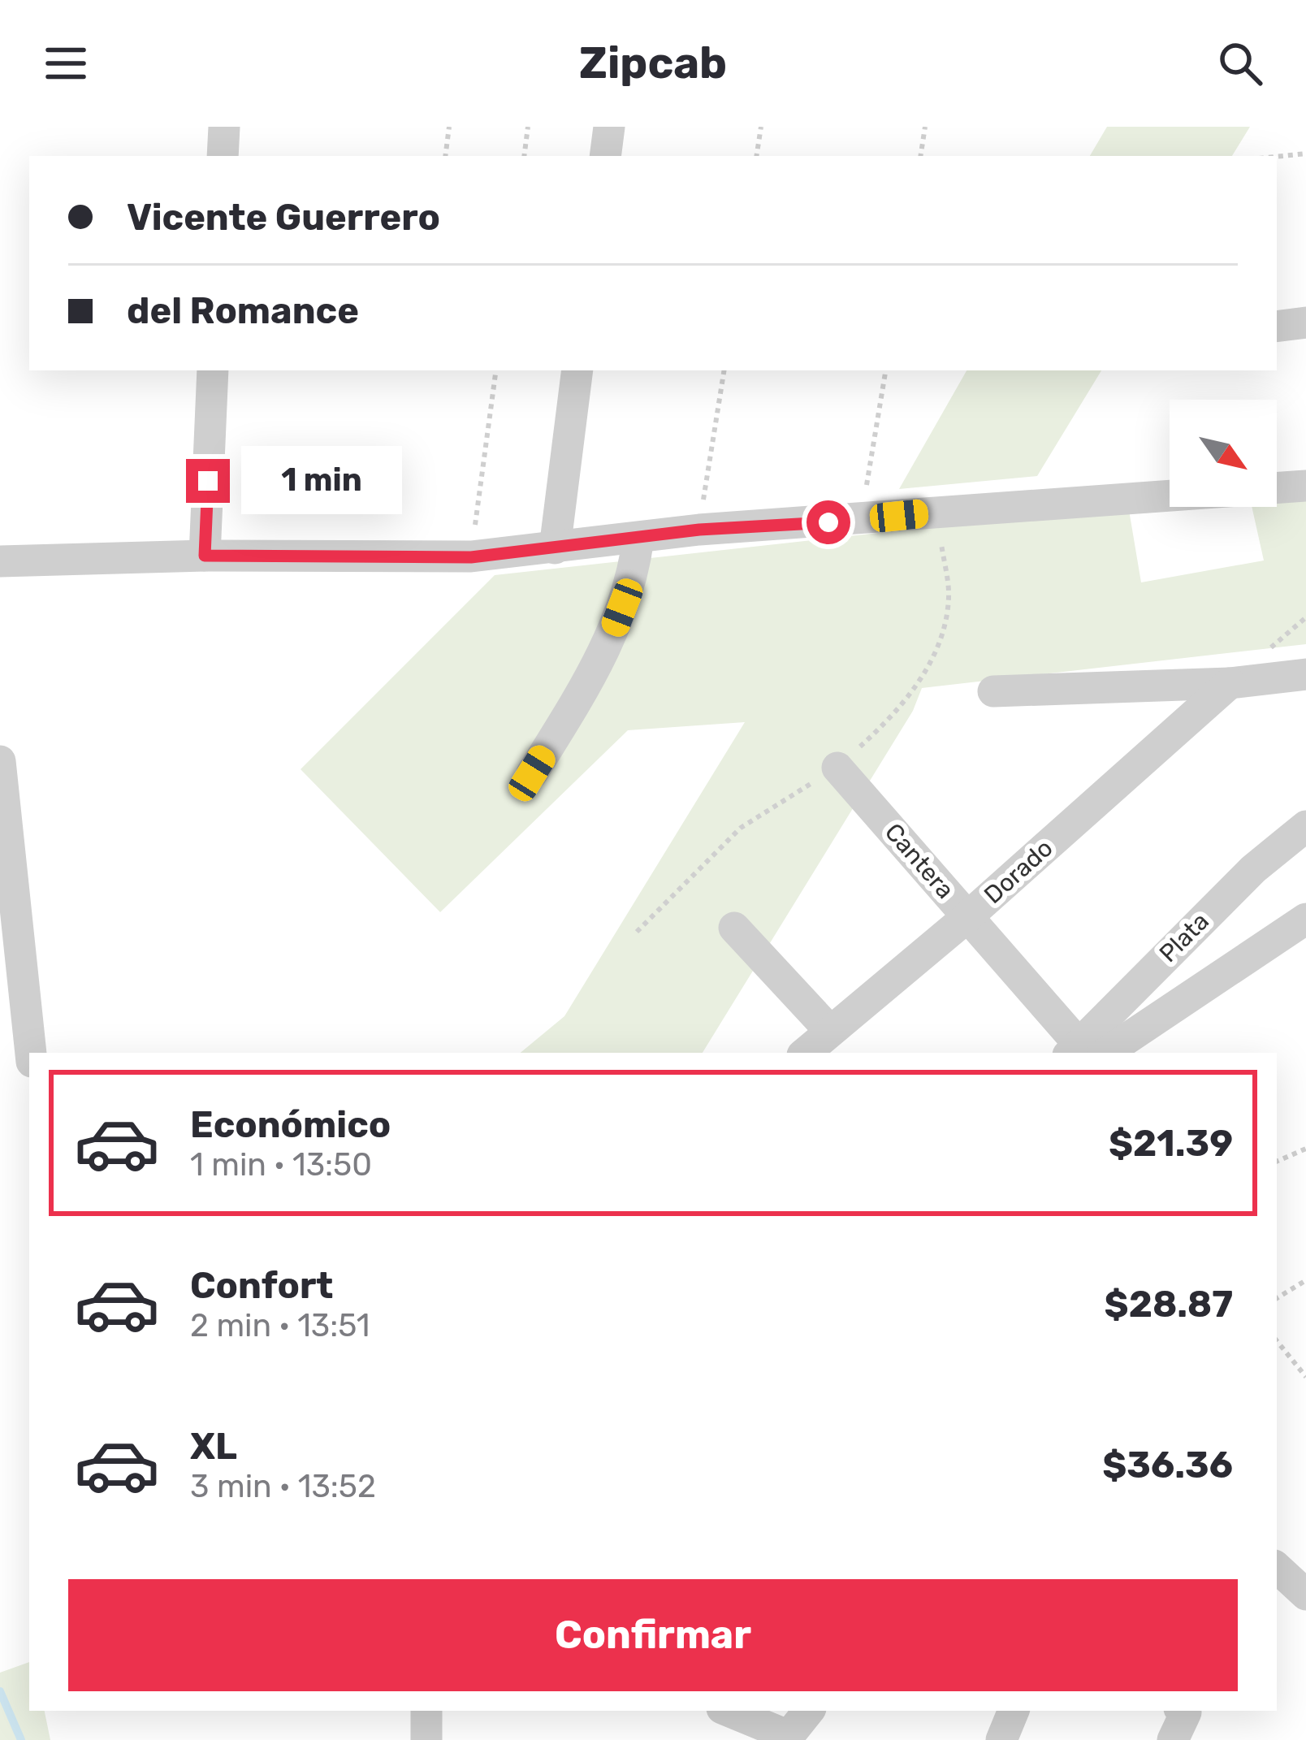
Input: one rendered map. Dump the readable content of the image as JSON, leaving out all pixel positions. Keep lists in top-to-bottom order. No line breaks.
{"streets":{"street":["Cantera","Dorado","Plata"]},"crossings":[["Cantera","Dorado"],["Cantera","Plata"]],"north":"bottom right","page":{"header":"Zipcab","banner":["Vicente Guerrero","del Romance"],"bubble":"1 min","list":[{"name":"Económico","note":"1 min · 13:50","value":"$21.39"},{"name":"Confort","note":"2 min · 13:51","value":"$28.87"},{"name":"XL","note":"3 min · 13:52","value":"$36.36"}],"buttons":"Confirmar"}}
